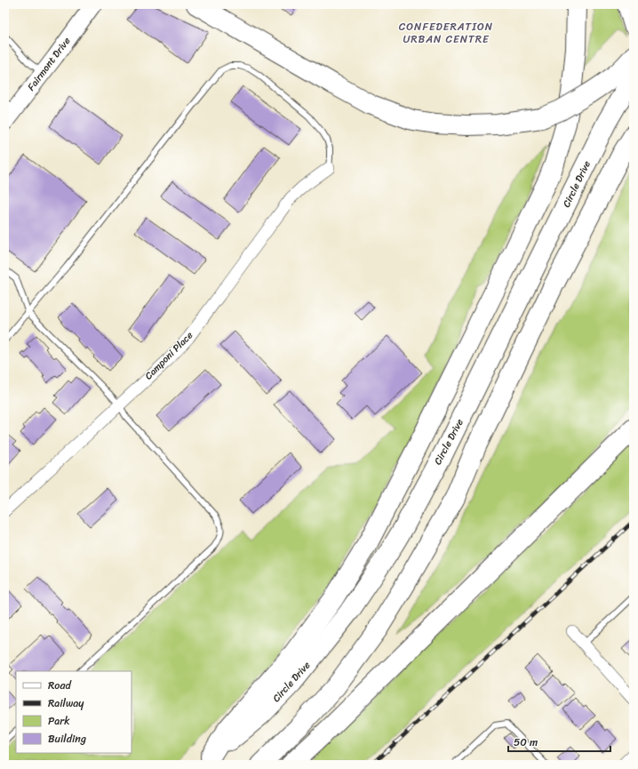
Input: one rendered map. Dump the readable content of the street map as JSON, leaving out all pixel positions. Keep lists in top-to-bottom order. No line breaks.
{"streets":{"highway":["Circle Drive"],"street":["Fairmont Drive","Camponi Place"]},"districts":["CONFEDERATION URBAN CENTRE"],"legend":["Road","Railway","Park","Building"],"scale_bar":"50 m"}
